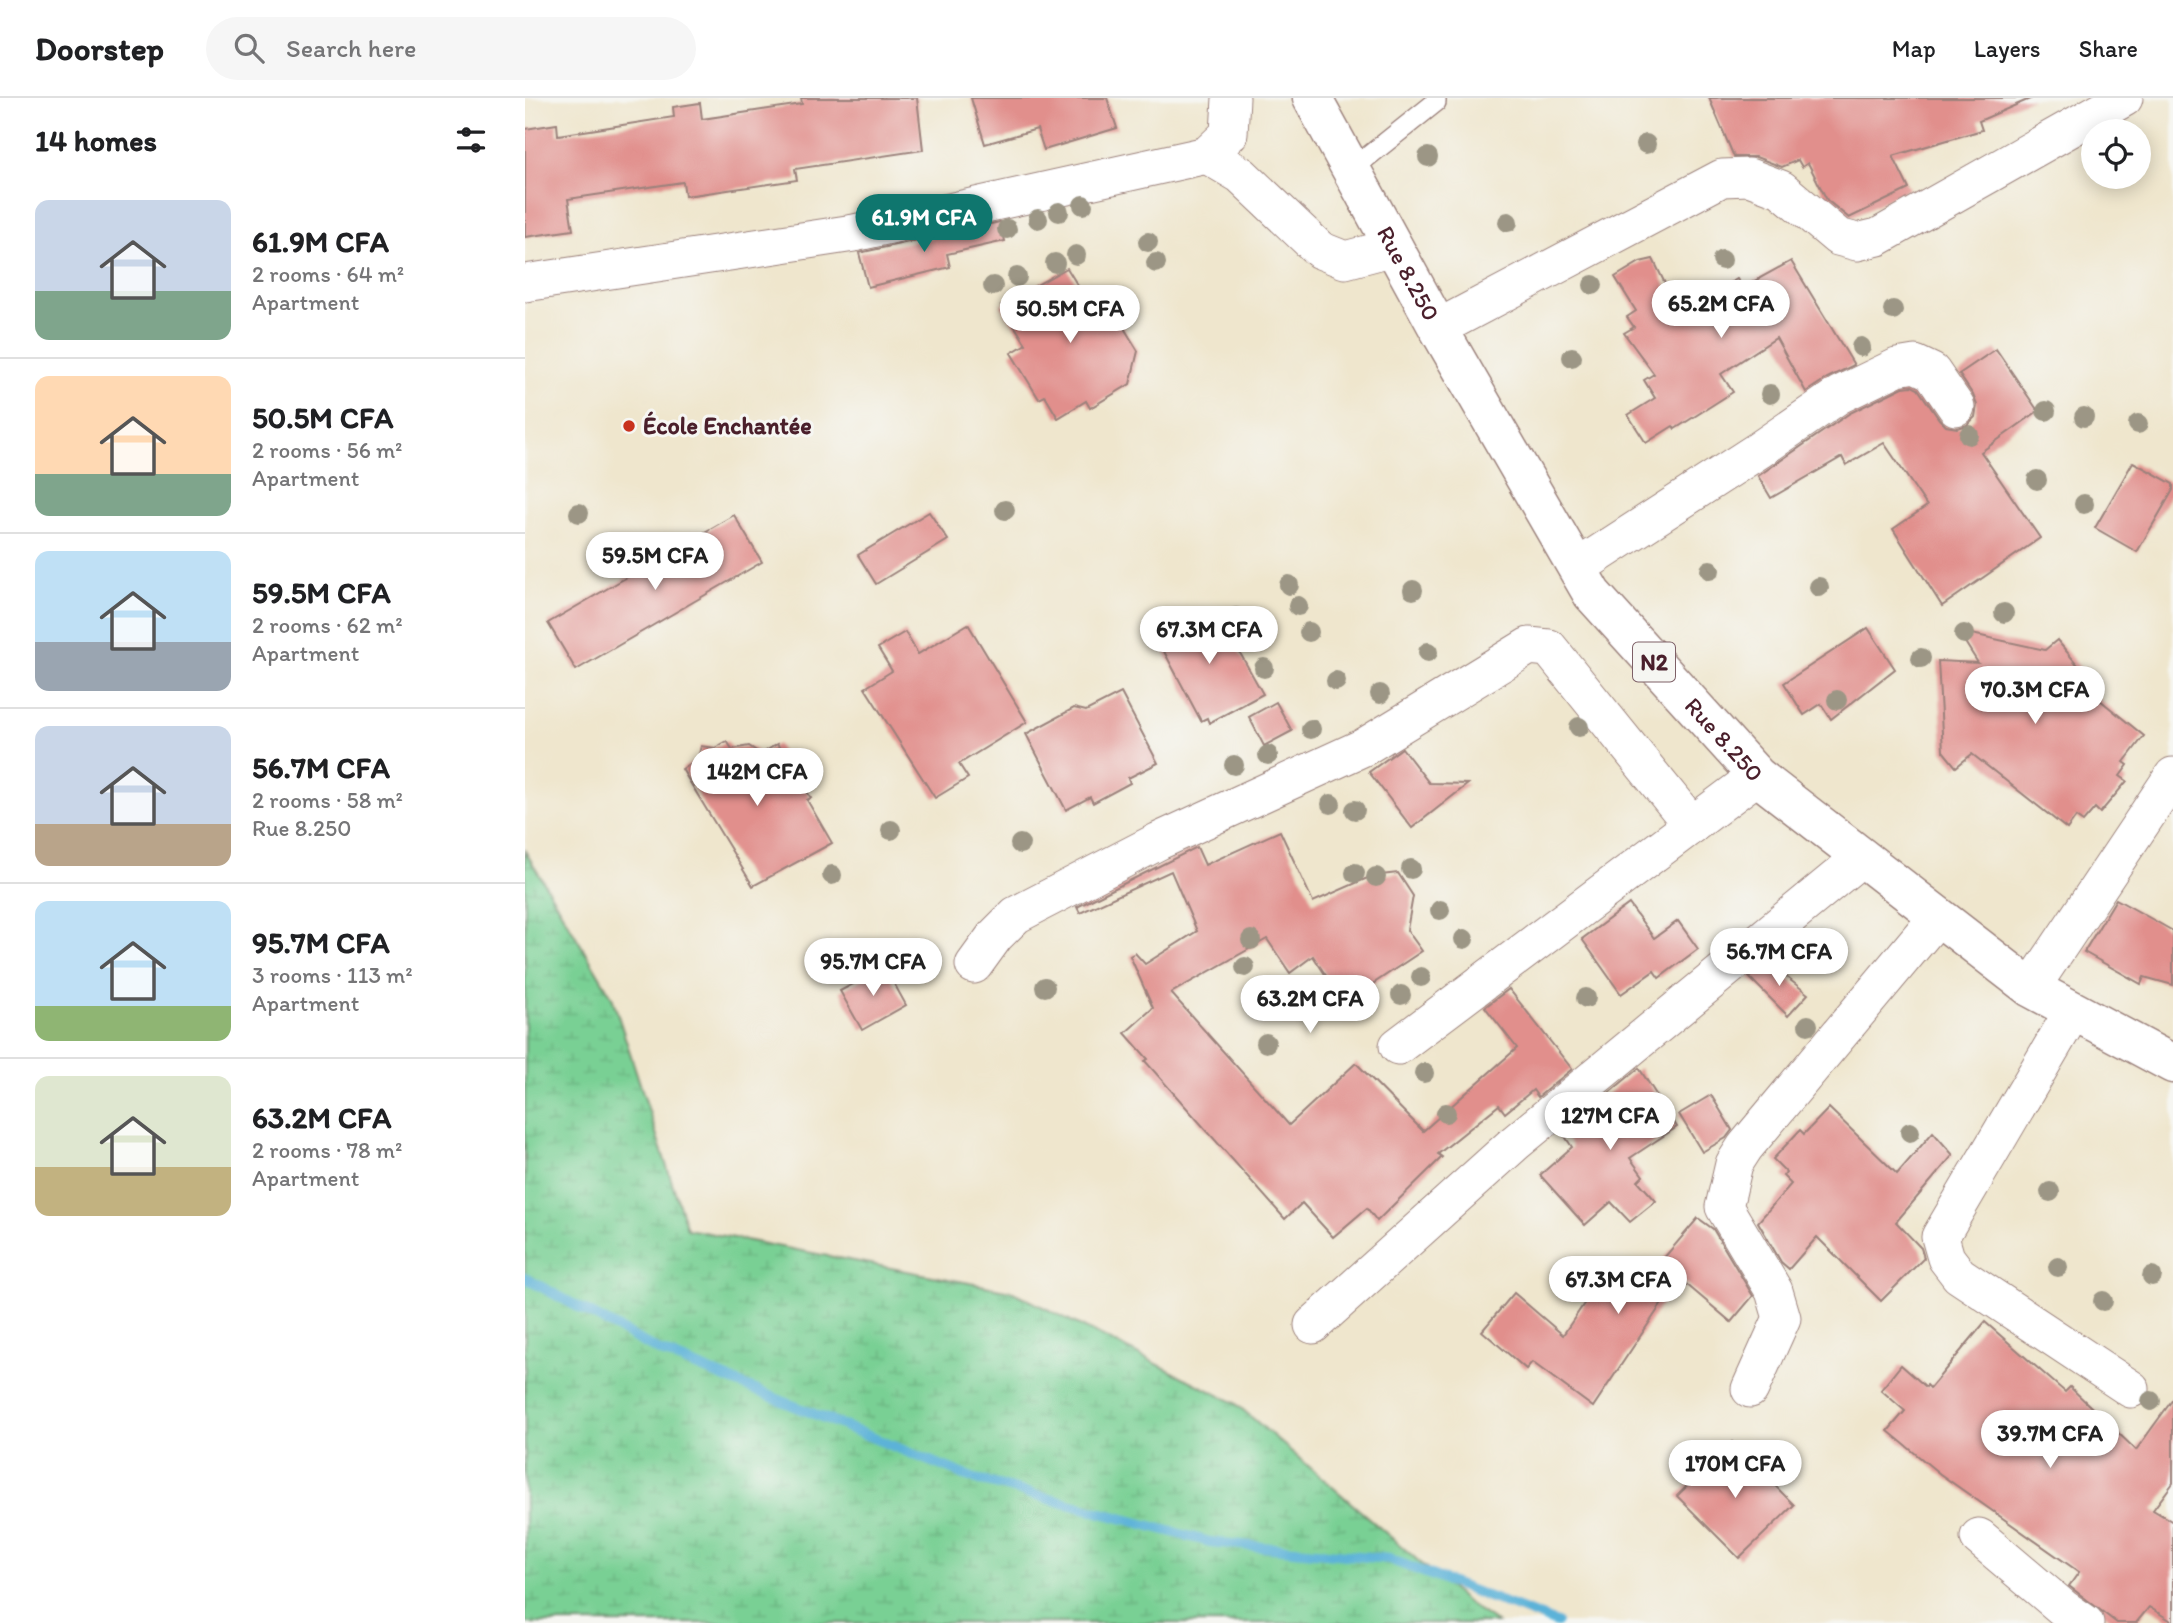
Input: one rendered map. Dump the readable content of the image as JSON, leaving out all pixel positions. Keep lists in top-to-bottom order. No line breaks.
{"streets":{"highway":["Rue 8.250","N2"]},"places":["École Enchantée"],"page":{"header":"Doorstep","search":"Search here","nav":["Map","Layers","Share"],"heading":"14 homes","list":[{"name":"61.9M CFA","note":"2 rooms · 64 m² · Apartment"},{"name":"50.5M CFA","note":"2 rooms · 56 m² · Apartment"},{"name":"59.5M CFA","note":"2 rooms · 62 m² · Apartment"},{"name":"56.7M CFA","note":"2 rooms · 58 m² · Rue 8.250"},{"name":"95.7M CFA","note":"3 rooms · 113 m² · Apartment"},{"name":"63.2M CFA","note":"2 rooms · 78 m² · Apartment"}],"price":["61.9M CFA","65.2M CFA","50.5M CFA","59.5M CFA","67.3M CFA","70.3M CFA","142M CFA","56.7M CFA","95.7M CFA","63.2M CFA","127M CFA","67.3M CFA","39.7M CFA","170M CFA"]}}
